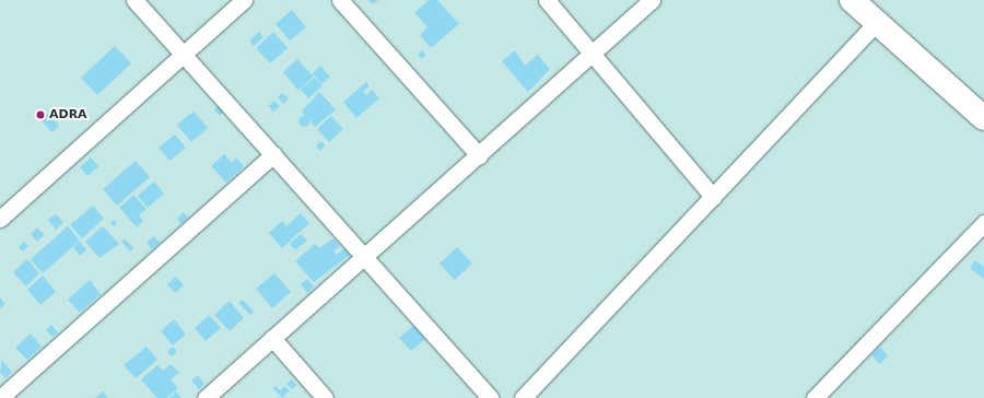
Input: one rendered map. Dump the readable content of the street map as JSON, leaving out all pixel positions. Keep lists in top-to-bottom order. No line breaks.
{"places":["ADRA"]}
